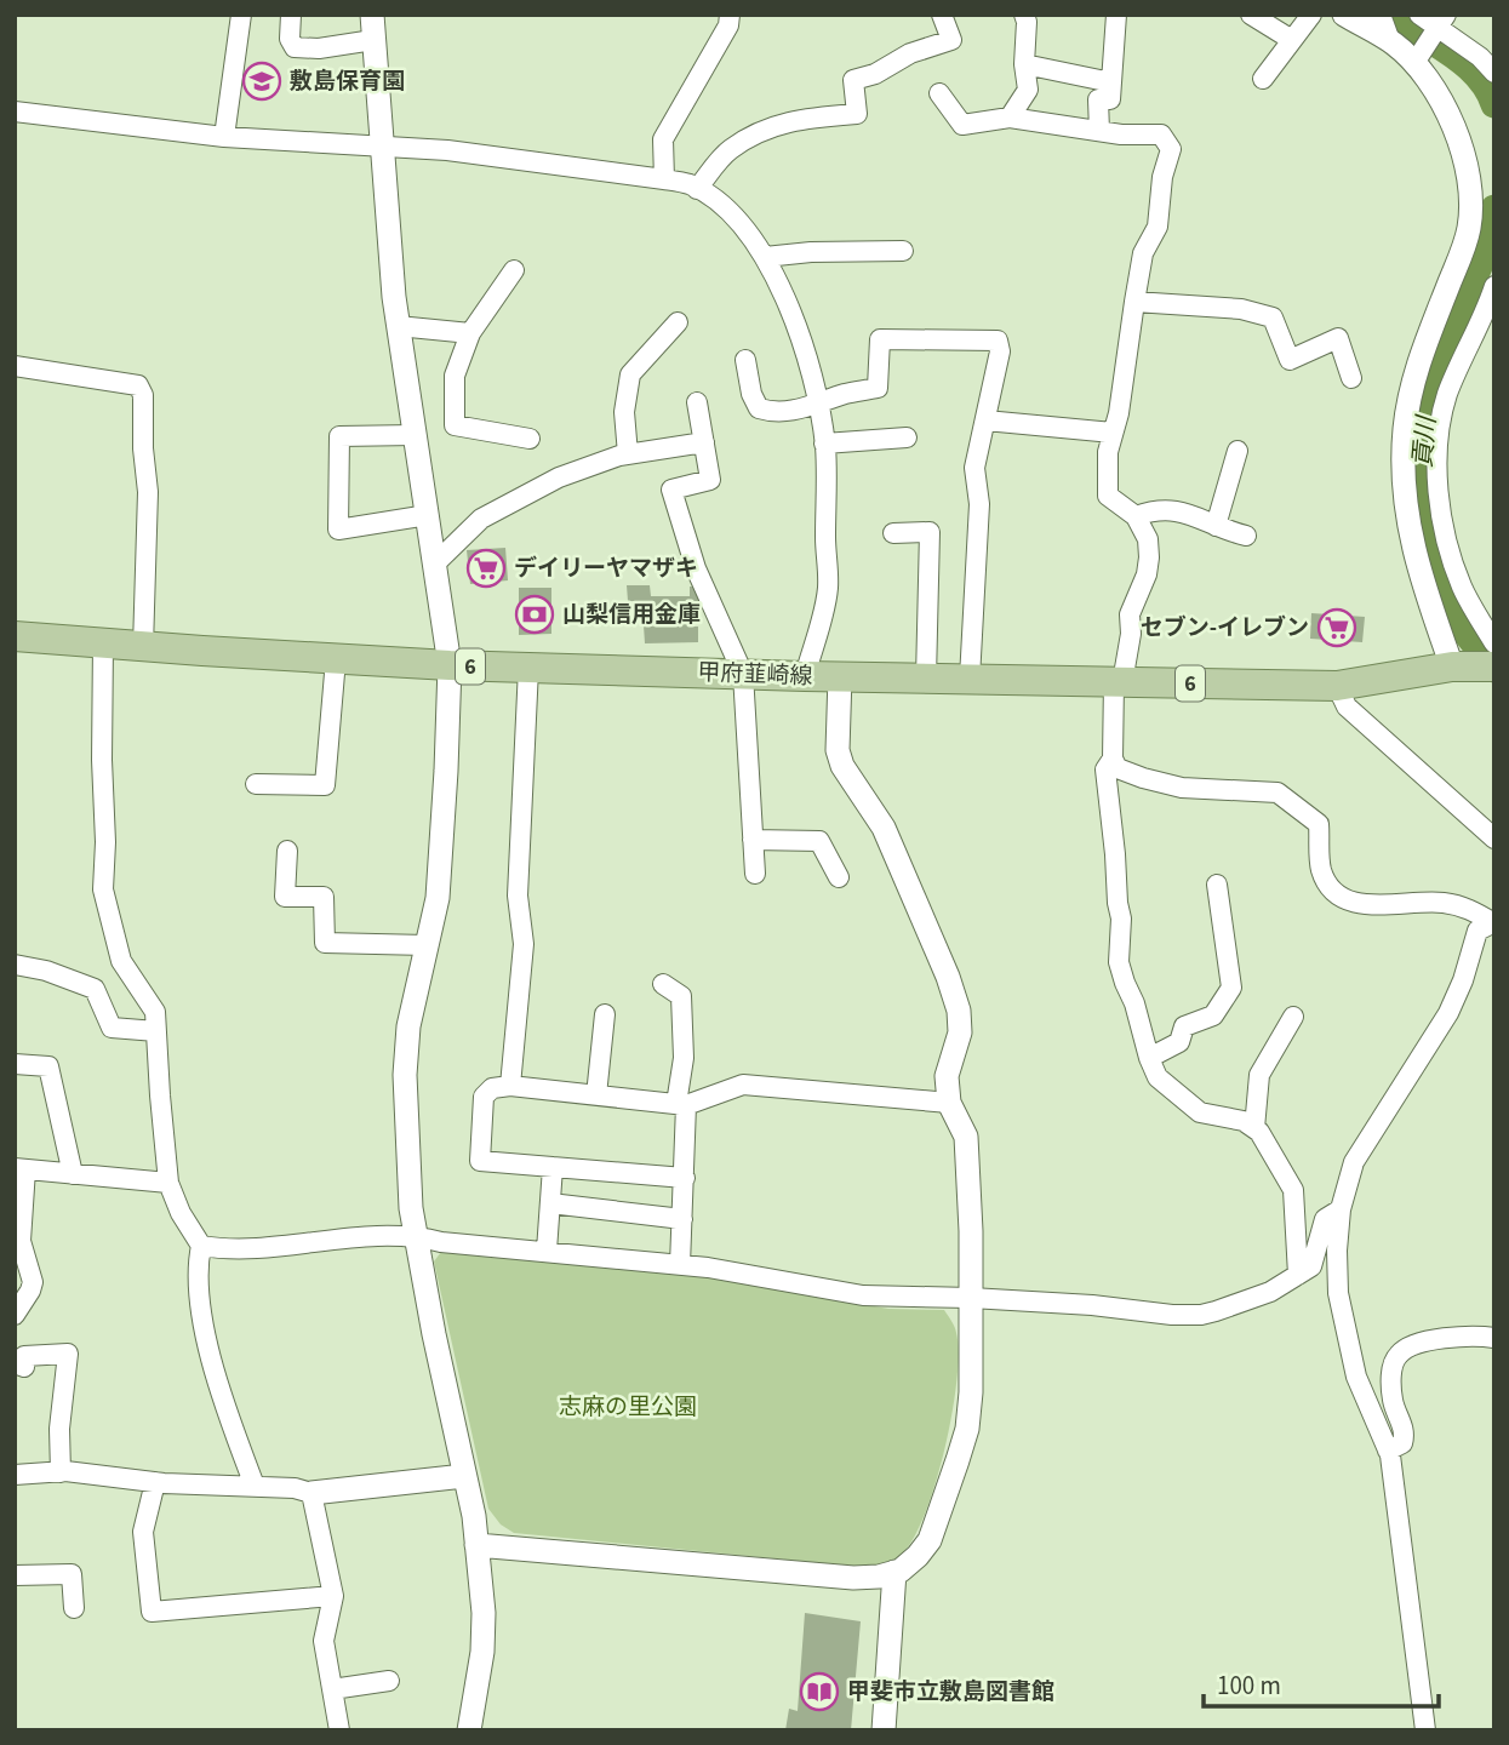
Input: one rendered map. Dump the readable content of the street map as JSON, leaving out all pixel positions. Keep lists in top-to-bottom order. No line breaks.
{"streets":{"main road":["6","甲府韮崎線"]},"water":["貢川"],"parks":["志麻の里公園"],"places":{"school or university":["敷島保育園"],"supermarket":["デイリーヤマザキ","セブン-イレブン"],"bank":["山梨信用金庫"],"library":["甲斐市立敷島図書館"]},"scale_bar":"100 m"}
